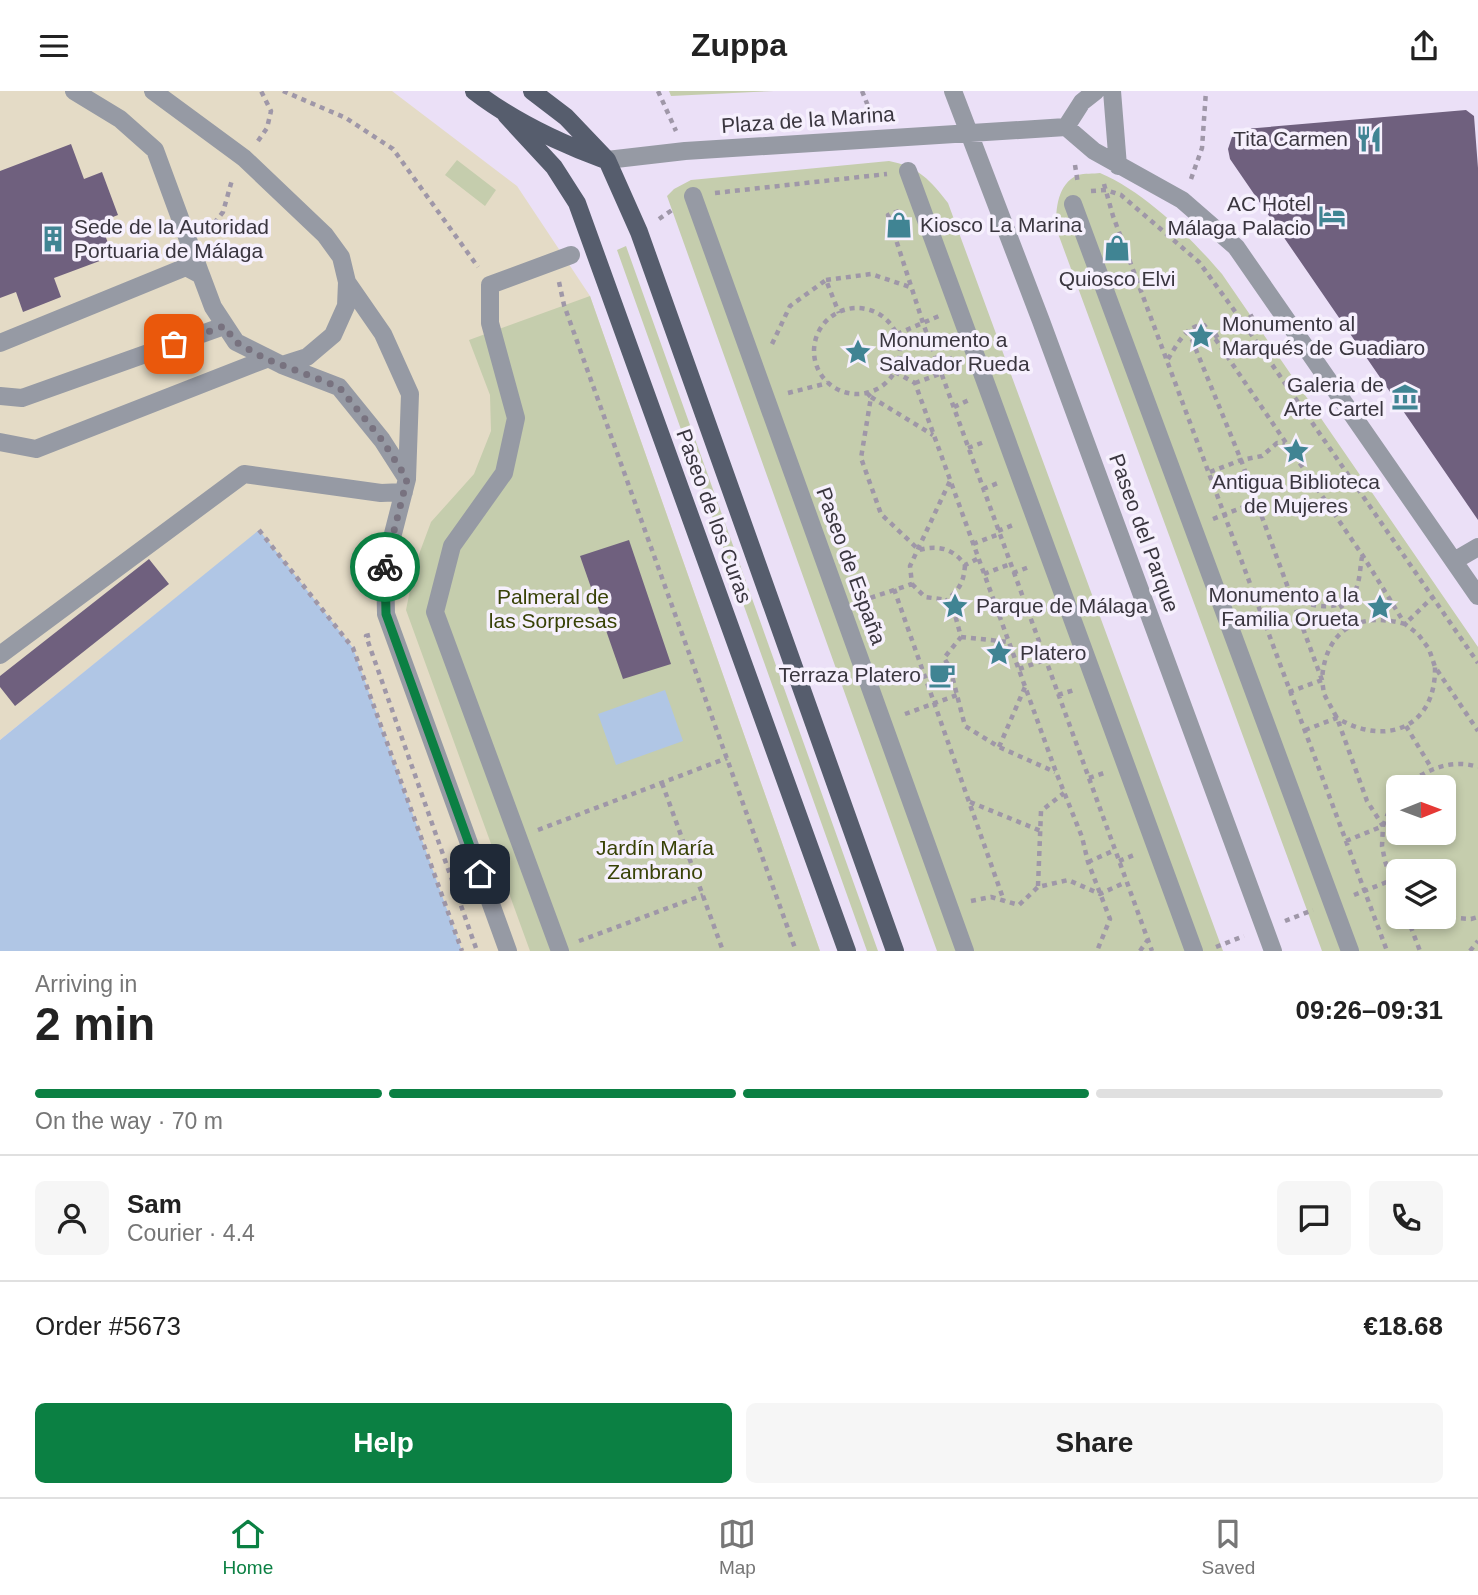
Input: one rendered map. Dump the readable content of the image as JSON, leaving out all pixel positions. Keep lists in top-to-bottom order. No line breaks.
{"streets":{"main road":["Paseo de los Curas"],"street":["Plaza de la Marina","Paseo del Parque","Paseo de España"]},"crossings":[["Plaza de la Marina","Paseo de los Curas"],["Plaza de la Marina","Paseo del Parque"]],"parks":["Palmeral de las Sorpresas","Jardín María Zambrano"],"places":{"restaurant":["Tita Carmen"],"hotel":["AC Hotel Málaga Palacio"],"shop":["Kiosco La Marina","Quiosco Elvi"],"building":["Sede de la Autoridad Portuaria de Málaga"],"place":["Monumento al Marqués de Guadiaro","Monumento a Salvador Rueda","Antigua Biblioteca de Mujeres","Parque de Málaga","Monumento a la Familia Orueta","Platero"],"museum":["Galeria de Arte Cartel"],"cafe":["Terraza Platero"]},"north":"right","page":{"header":"Zuppa","heading":["2 min","Arriving in","09:26–09:31"],"panel":["Sam","Courier · 4.4","Order #5673","€18.68"],"bar":"On the way · 70 m","buttons":["Help","Share"],"tabs":["Home","Map","Saved"]}}
